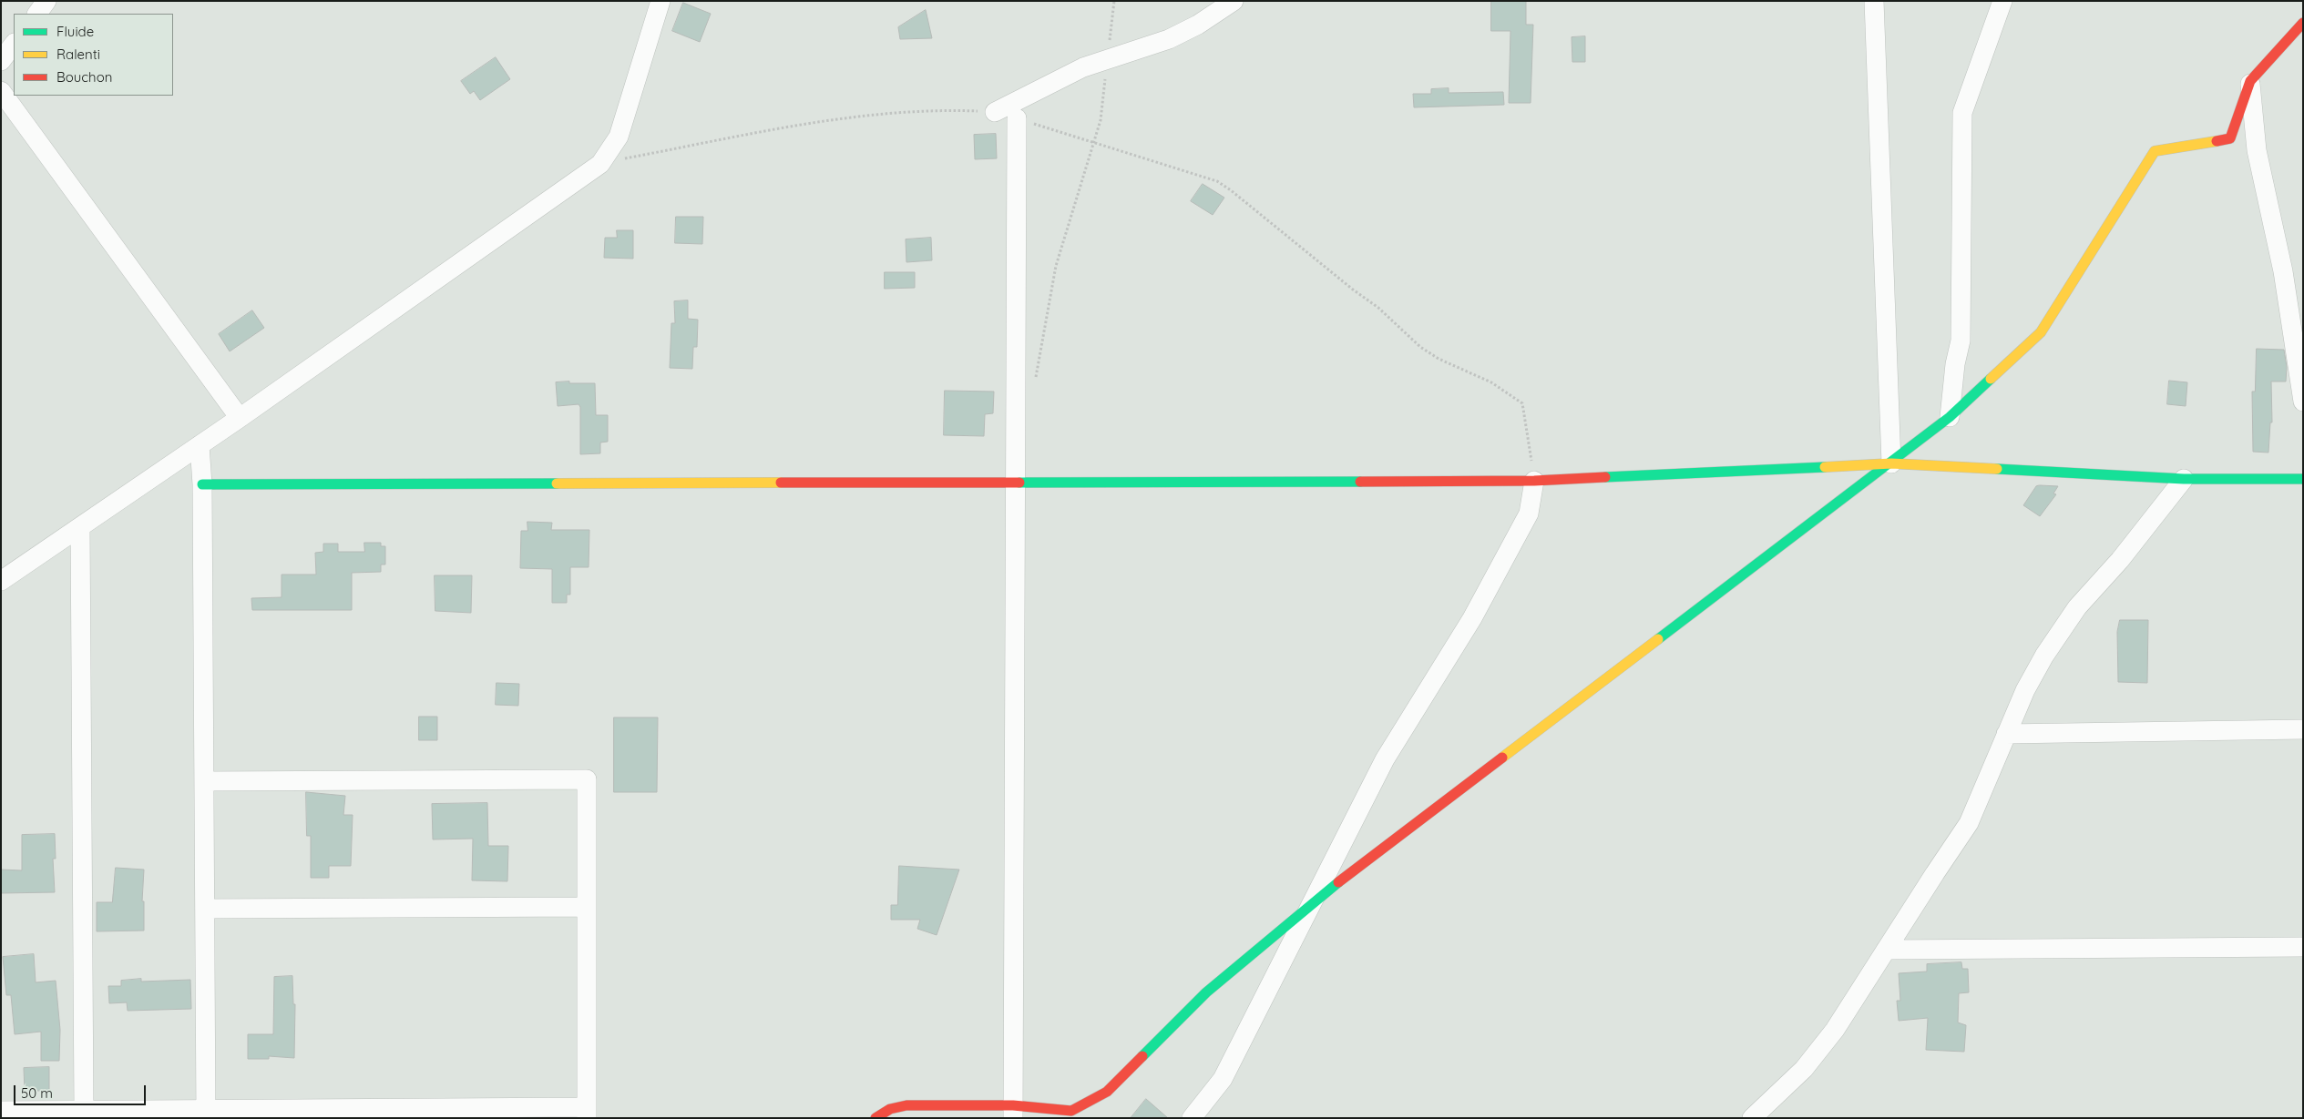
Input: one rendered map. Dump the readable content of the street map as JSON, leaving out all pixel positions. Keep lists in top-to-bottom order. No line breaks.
{"legend":["Fluide","Ralenti","Bouchon"],"scale_bar":"50 m"}
